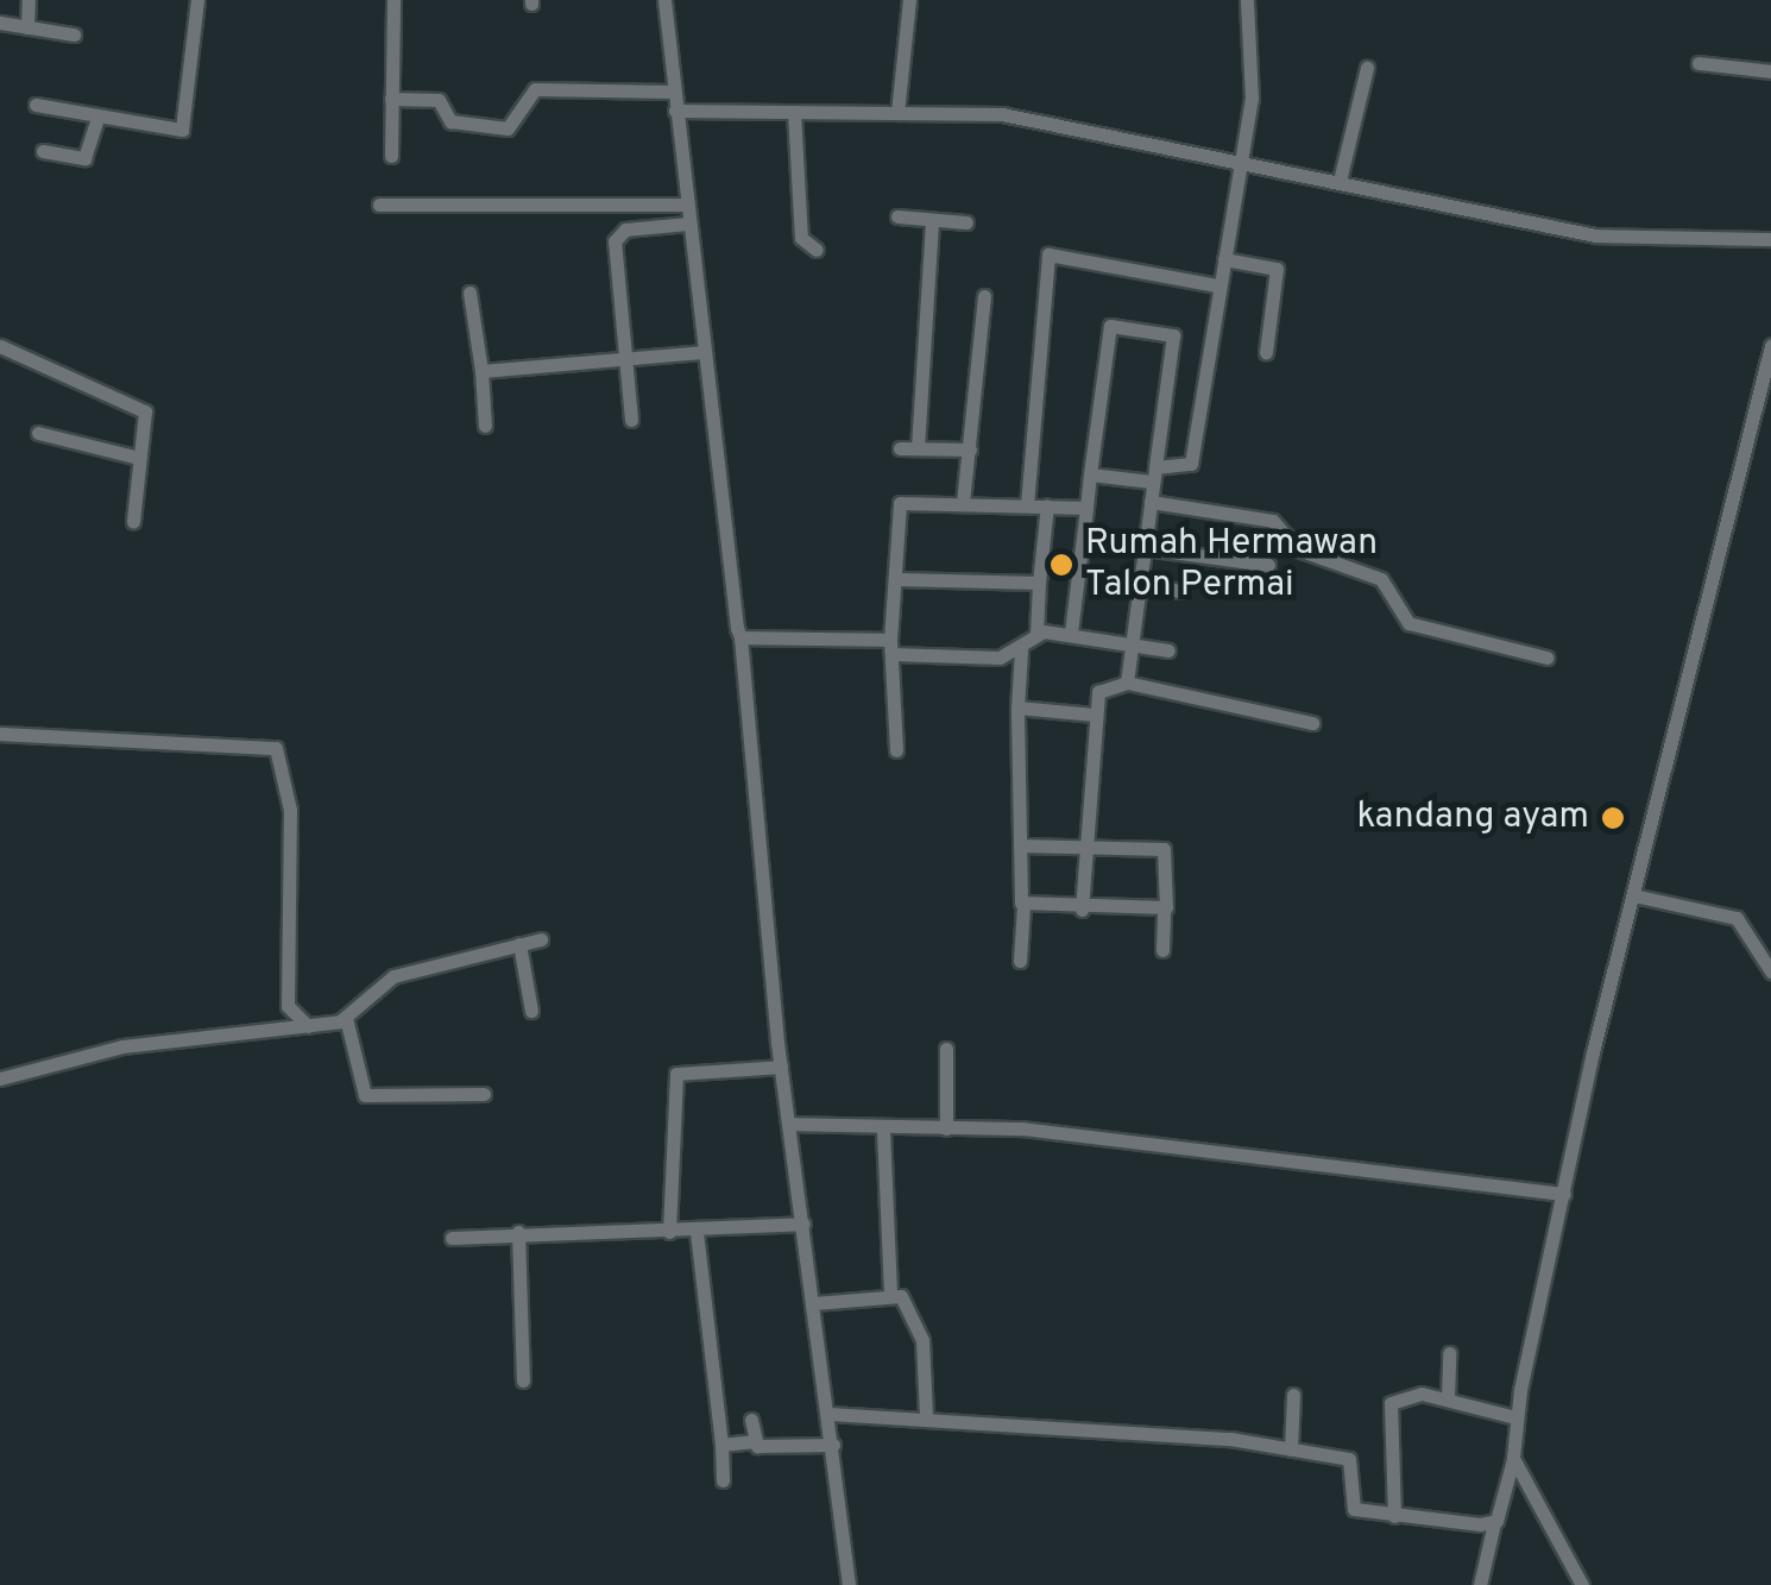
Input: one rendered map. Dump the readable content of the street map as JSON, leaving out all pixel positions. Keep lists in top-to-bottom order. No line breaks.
{"places":["Rumah Hermawan Talon Permai","kandang ayam"]}
